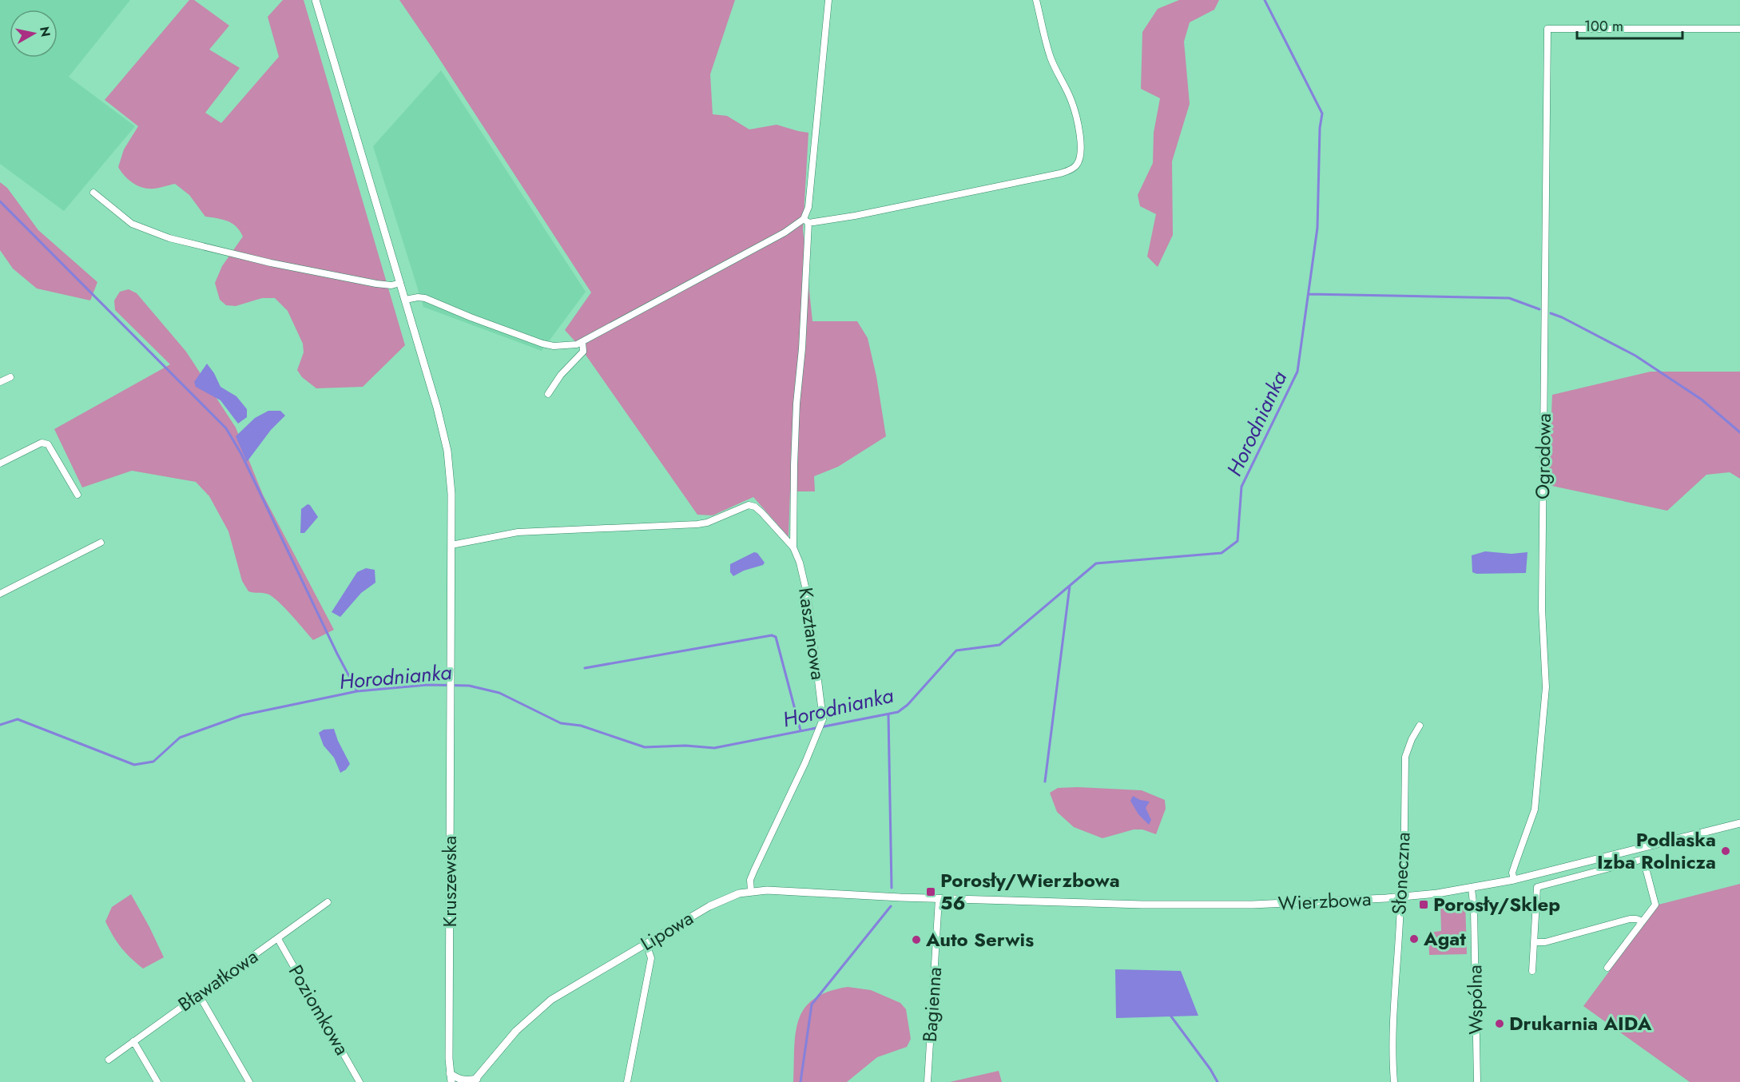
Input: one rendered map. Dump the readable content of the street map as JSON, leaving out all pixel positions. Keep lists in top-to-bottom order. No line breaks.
{"streets":{"street":["Ogrodowa","Kasztanowa","Słoneczna","Kruszewska","Wierzbowa","Lipowa","Bławatkowa","Wspólna","Bagienna","Poziomkowa"]},"crossings":[["Ogrodowa","Wierzbowa"],["Kasztanowa","Lipowa"],["Słoneczna","Wierzbowa"],["Kruszewska","Lipowa"],["Wierzbowa","Lipowa"],["Wierzbowa","Wspólna"],["Wierzbowa","Bagienna"],["Bławatkowa","Poziomkowa"]],"water":["Horodnianka"],"places":{"other":["Podlaska Izba Rolnicza","Agat","Auto Serwis","Drukarnia AIDA"],"transit":["Porosły/Wierzbowa 56","Porosły/Sklep"]},"scale_bar":"100 m","north":"right"}
